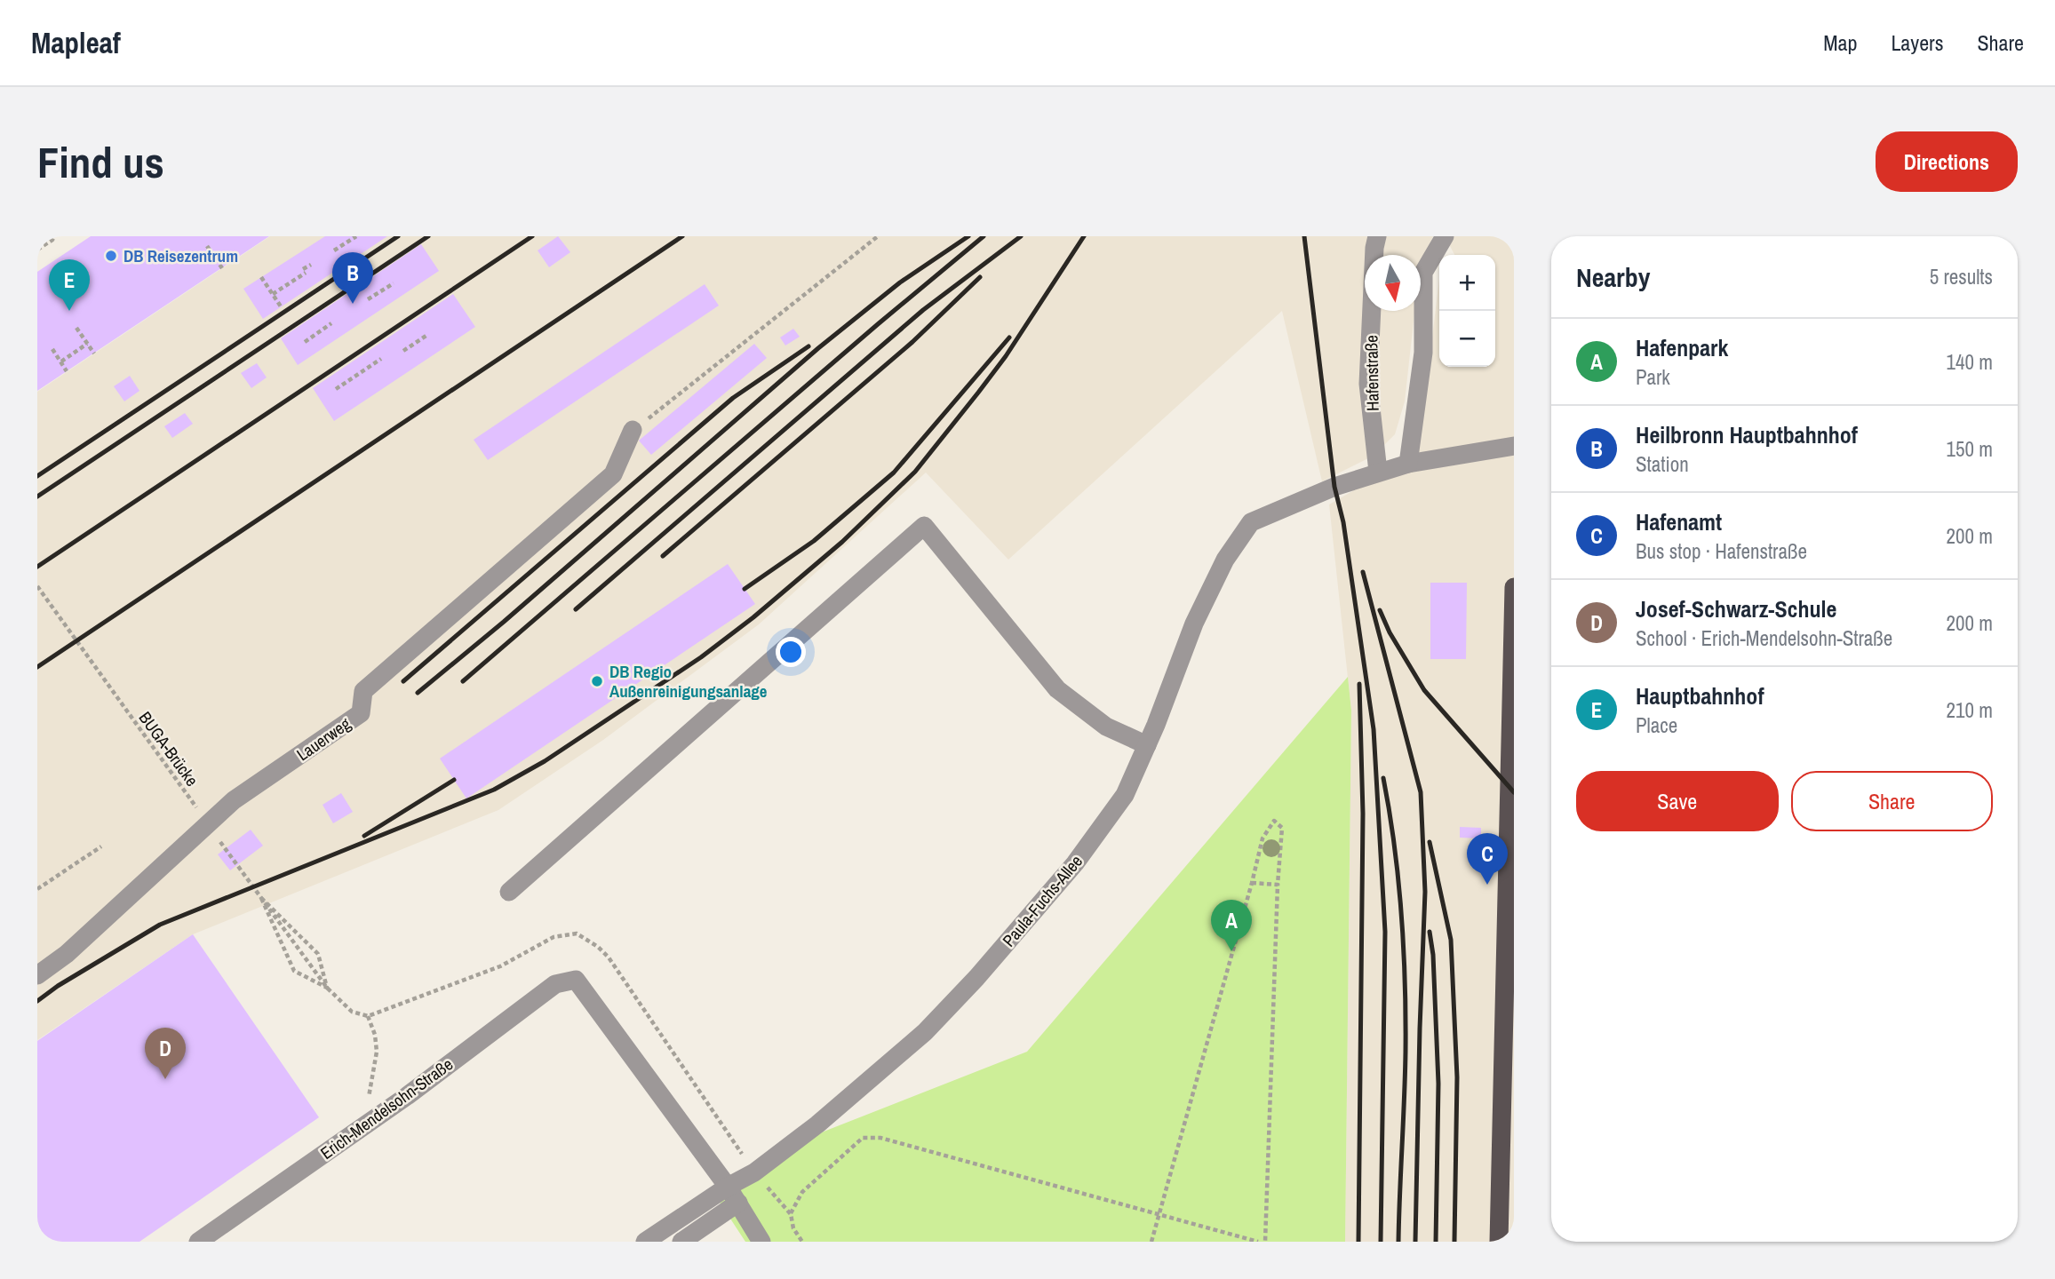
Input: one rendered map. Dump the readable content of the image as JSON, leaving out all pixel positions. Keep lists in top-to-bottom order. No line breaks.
{"streets":{"street":["Hafenstraße","Lauerweg","Paula-Fuchs-Allee","Erich-Mendelsohn-Straße"],"path":["BUGA-Brücke"]},"crossings":[["Hafenstraße","Paula-Fuchs-Allee"],["Paula-Fuchs-Allee","Erich-Mendelsohn-Straße"]],"places":["DB Reisezentrum","DB Regio Außenreinigungsanlage"],"north":"bottom","page":{"header":"Mapleaf","nav":["Map","Layers","Share"],"buttons":["Directions",["Save","Share"]],"title":"Find us","heading":["Nearby","5 results"],"pins":["B","E","C","A","D"],"map_buttons":["+","−"],"list":[{"mark":"A","name":"Hafenpark","note":"Park","value":"140 m"},{"mark":"B","name":"Heilbronn Hauptbahnhof","note":"Station","value":"150 m"},{"mark":"C","name":"Hafenamt","note":"Bus stop · Hafenstraße","value":"200 m"},{"mark":"D","name":"Josef-Schwarz-Schule","note":"School · Erich-Mendelsohn-Straße","value":"200 m"},{"mark":"E","name":"Hauptbahnhof","note":"Place","value":"210 m"}]}}
